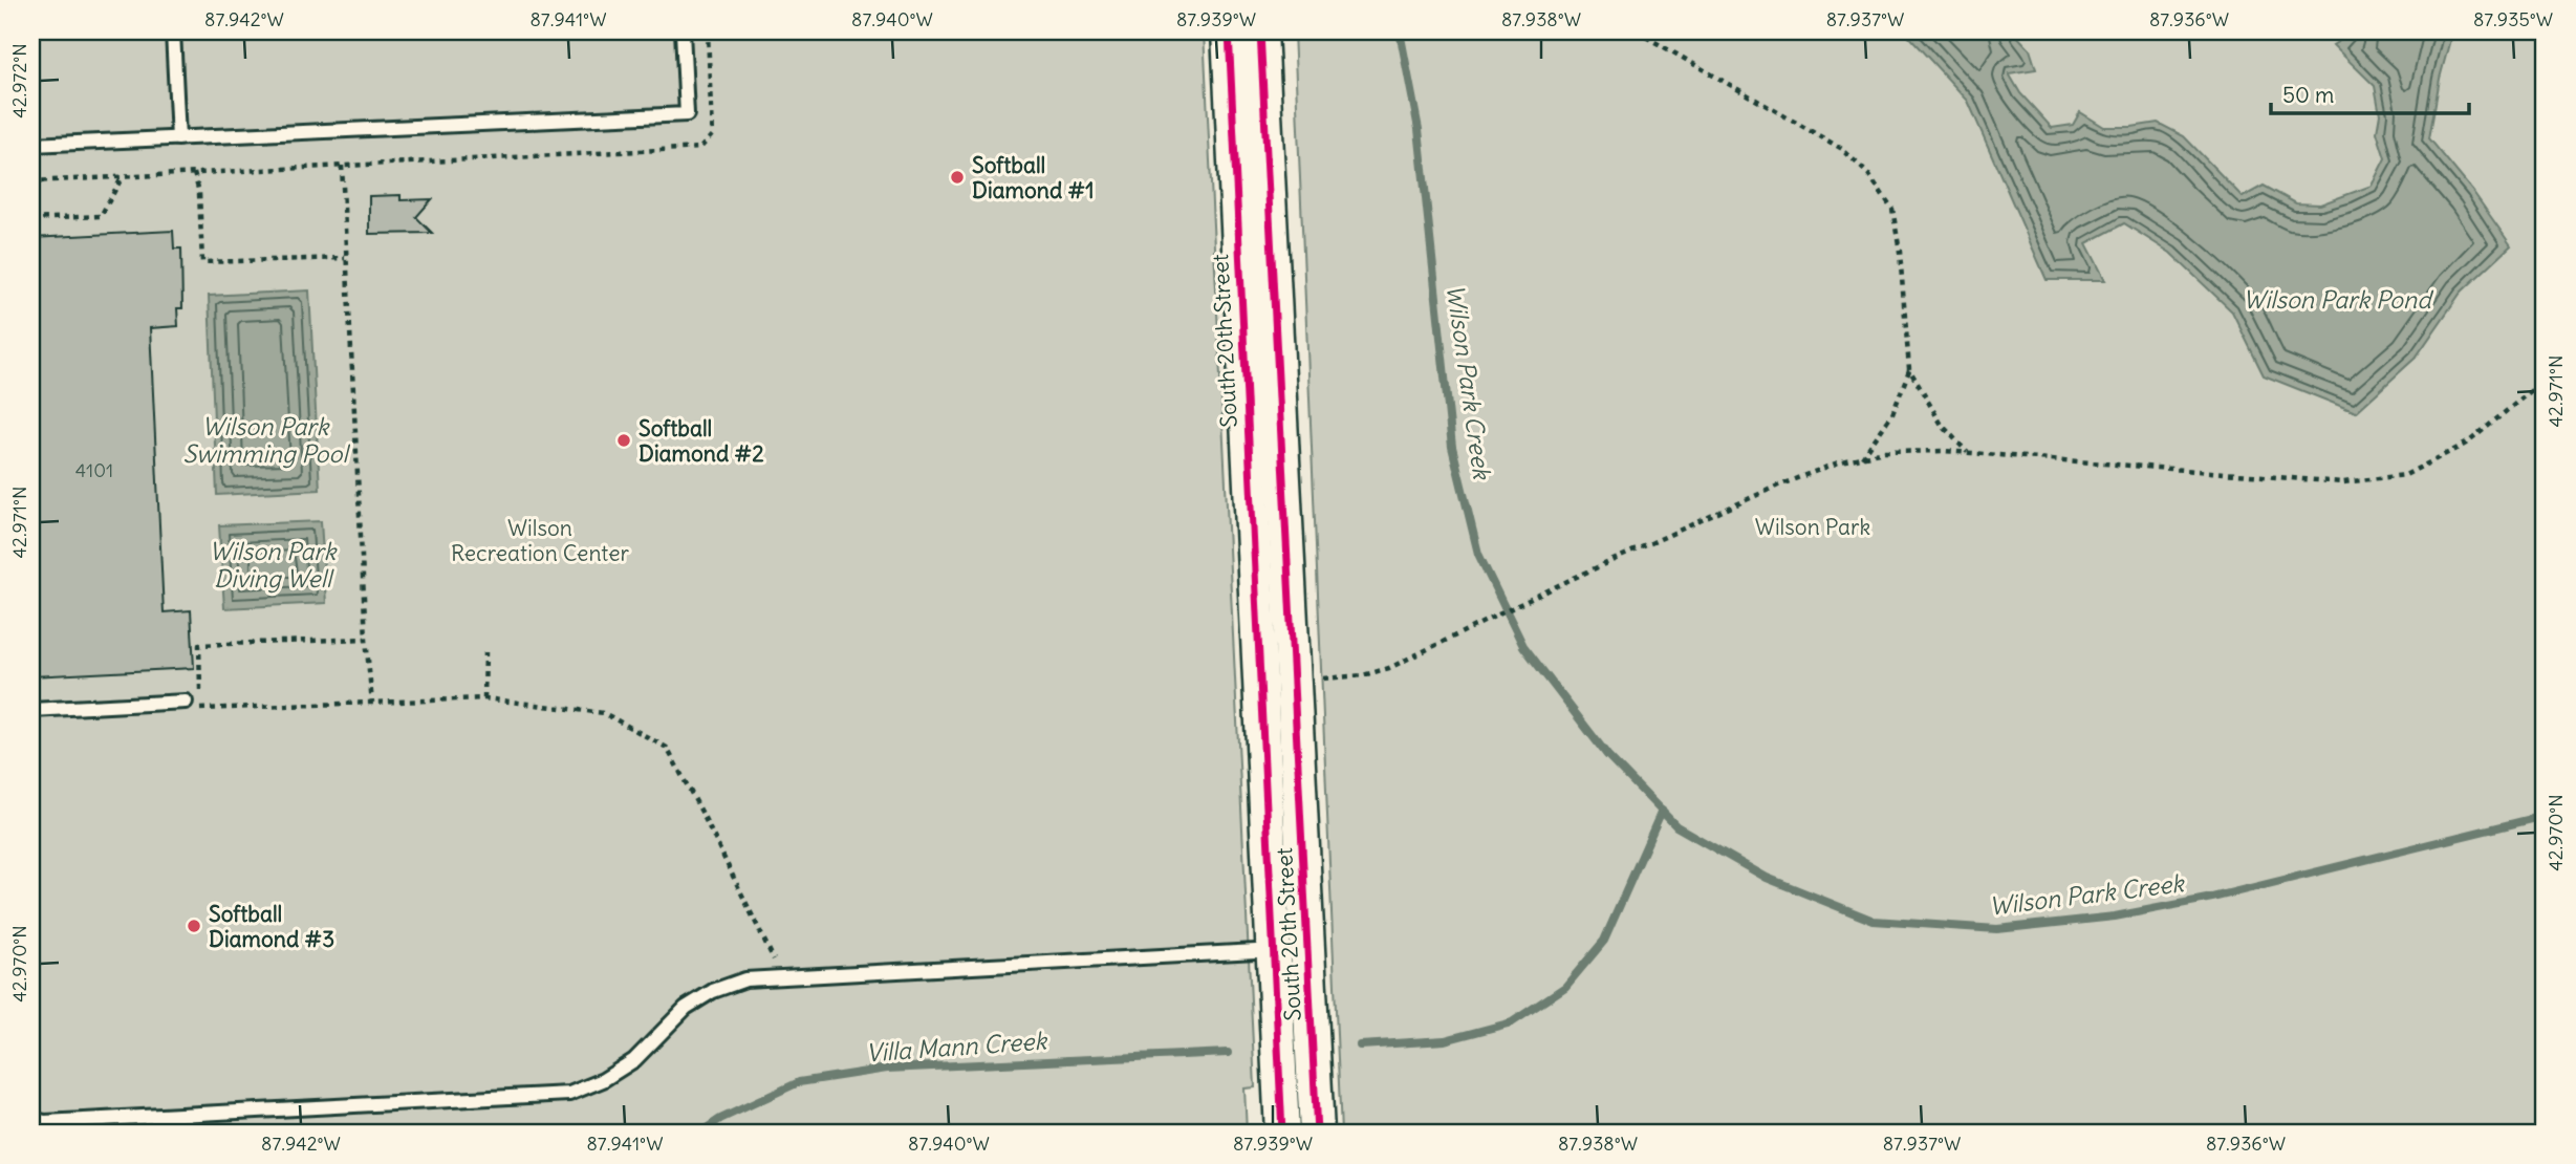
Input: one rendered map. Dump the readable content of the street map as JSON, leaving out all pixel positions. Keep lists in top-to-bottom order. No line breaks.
{"streets":{"street":["South 20th Street"]},"water":["Wilson Park Pond","Wilson Park Creek","Wilson Park Swimming Pool","Wilson Park Diving Well","Villa Mann Creek"],"parks":["Wilson Park","Wilson Recreation Center"],"places":["Softball Diamond #1","Softball Diamond #2","Softball Diamond #3"],"house_numbers":["4101"],"scale_bar":"50 m","coordinates":["87.942°W","87.941°W","87.940°W","87.939°W","87.938°W","87.937°W","87.936°W","87.935°W","42.972°N","42.971°N","42.970°N"]}
